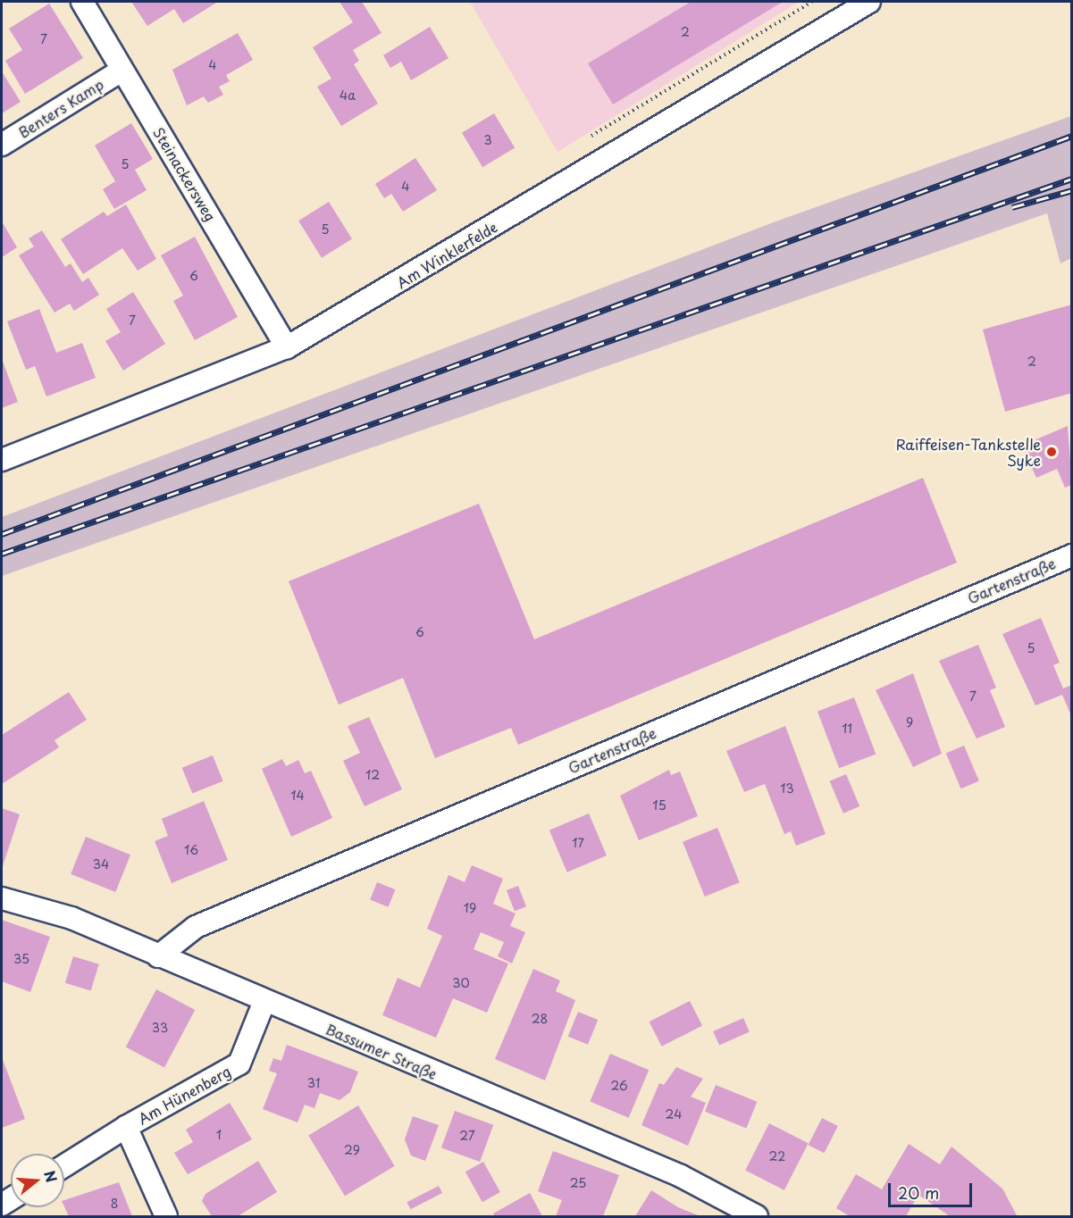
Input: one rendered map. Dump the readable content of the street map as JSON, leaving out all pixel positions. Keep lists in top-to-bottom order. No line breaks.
{"streets":{"street":["Benters Kamp","Steinackersweg","Am Winklerfelde","Gartenstraße","Bassumer Straße","Am Hünenberg"]},"crossings":[["Benters Kamp","Steinackersweg"],["Steinackersweg","Am Winklerfelde"],["Gartenstraße","Bassumer Straße"],["Bassumer Straße","Am Hünenberg"]],"places":["Raiffeisen-Tankstelle Syke"],"house_numbers":["2","7","4","4a","3","5","4","5","6","7","2","6","5","7","9","11","12","13","14","15","17","16","34","19","35","30","28","33","31","26","24","1","27","29","22","25","8"],"scale_bar":"20 m","north":"right"}
